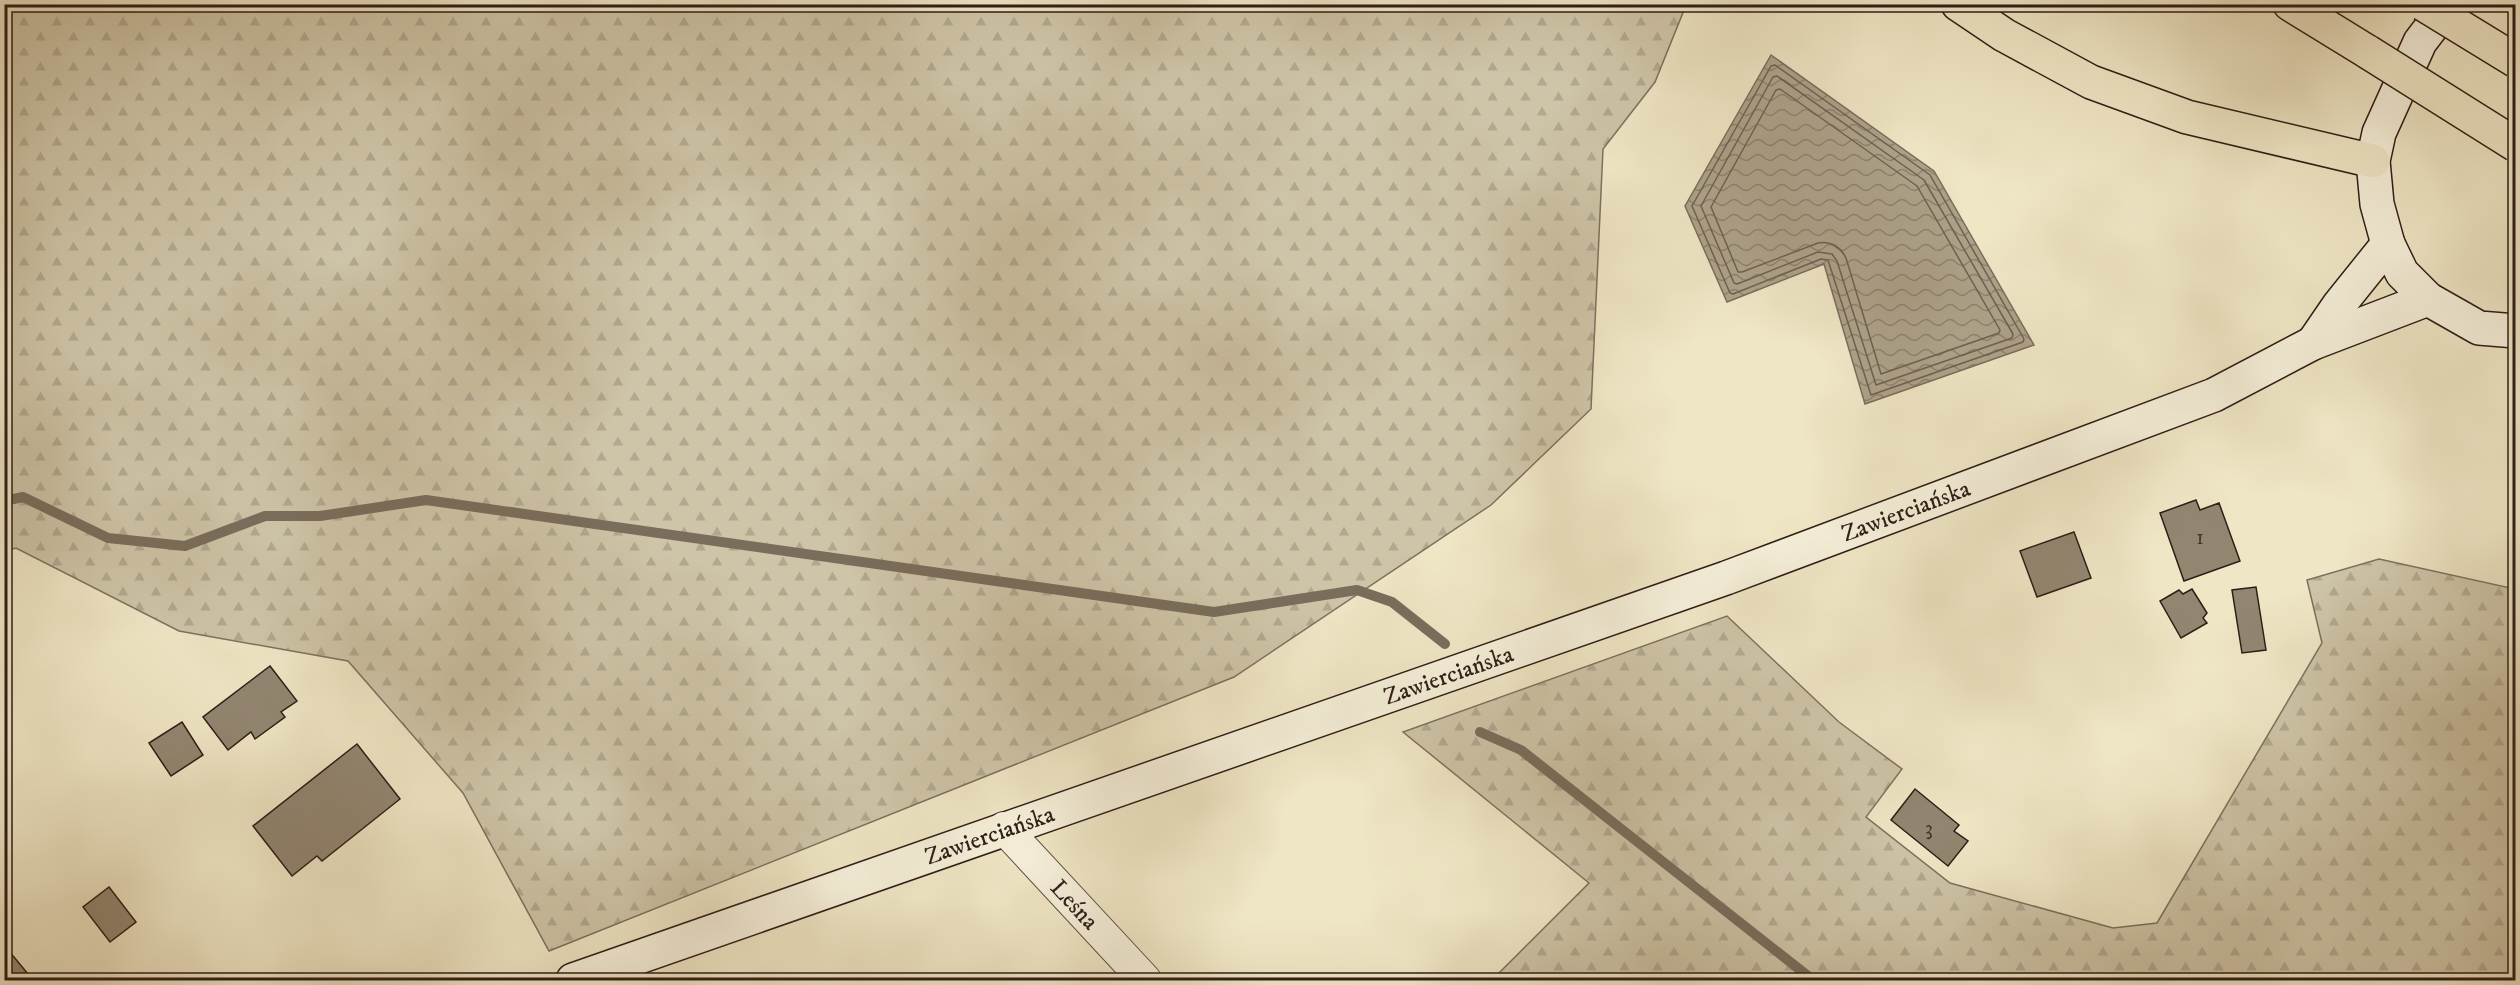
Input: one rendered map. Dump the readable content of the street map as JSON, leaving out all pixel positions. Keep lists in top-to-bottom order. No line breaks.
{"streets":{"main road":["Zawierciańska"],"street":["Leśna"]},"crossings":[["Zawierciańska","Leśna"]],"house_numbers":["1","3"]}
